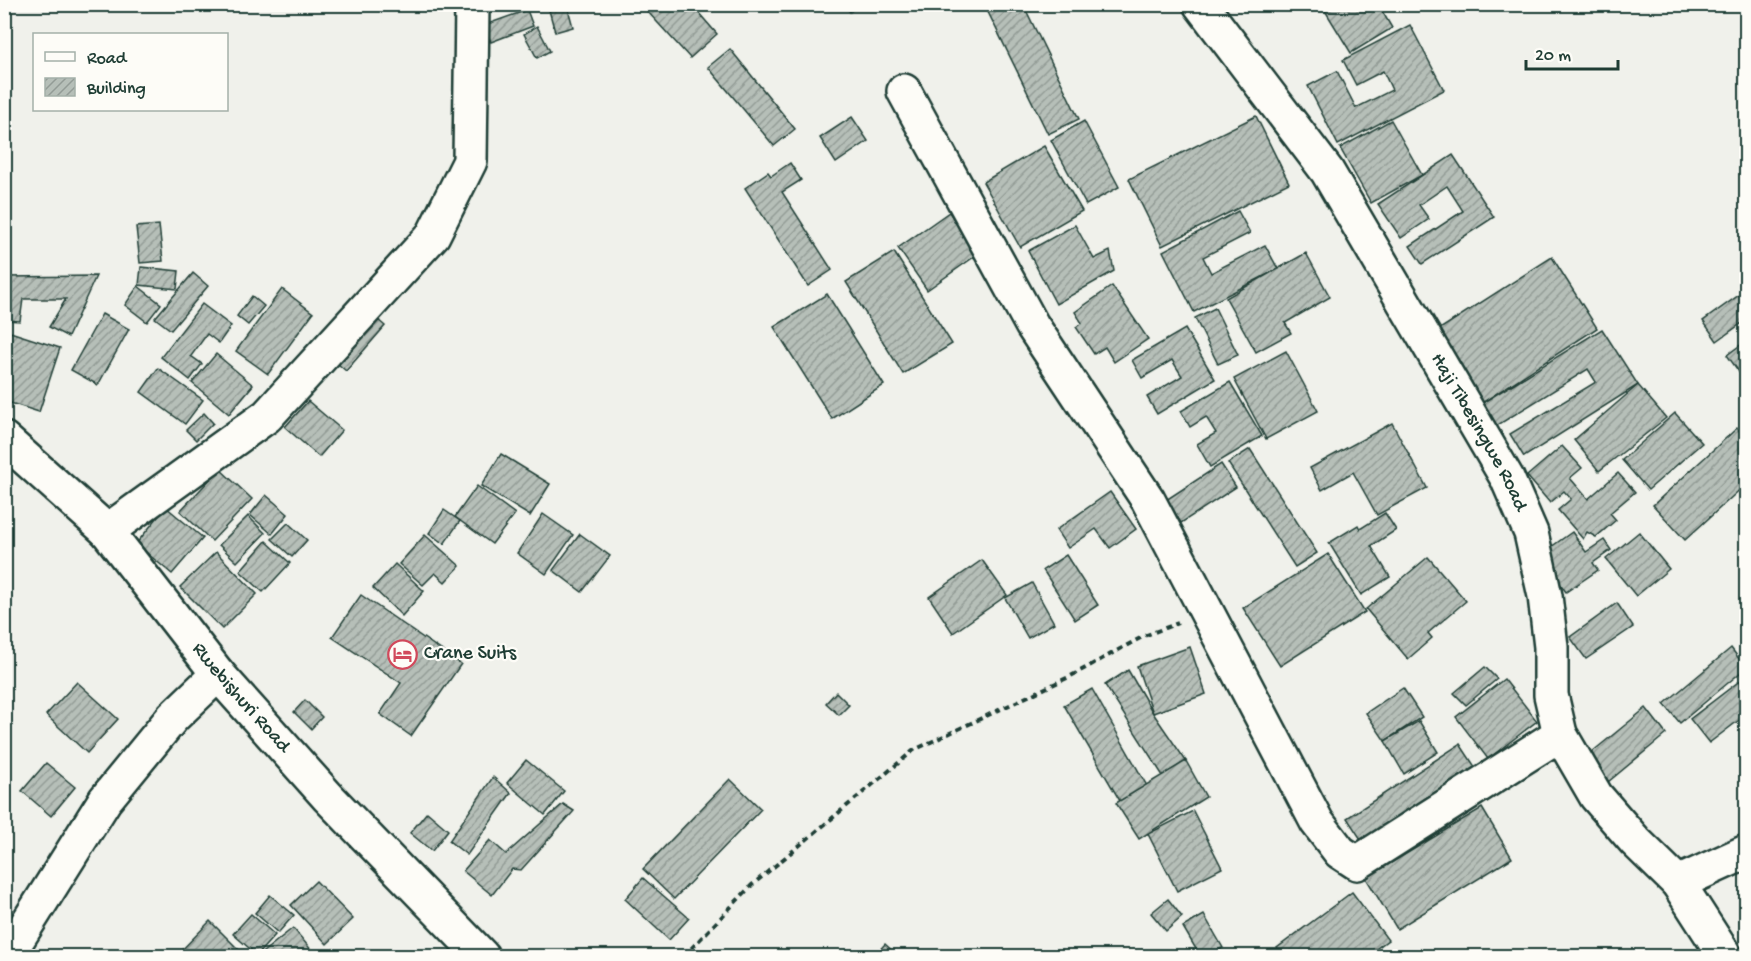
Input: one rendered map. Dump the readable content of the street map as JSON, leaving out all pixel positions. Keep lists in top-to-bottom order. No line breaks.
{"streets":{"street":["Haji Tibesingwe Road","Rwebishuri Road"]},"places":{"hotel":["Crane Suits"]},"legend":["Road","Building"],"scale_bar":"20 m"}
